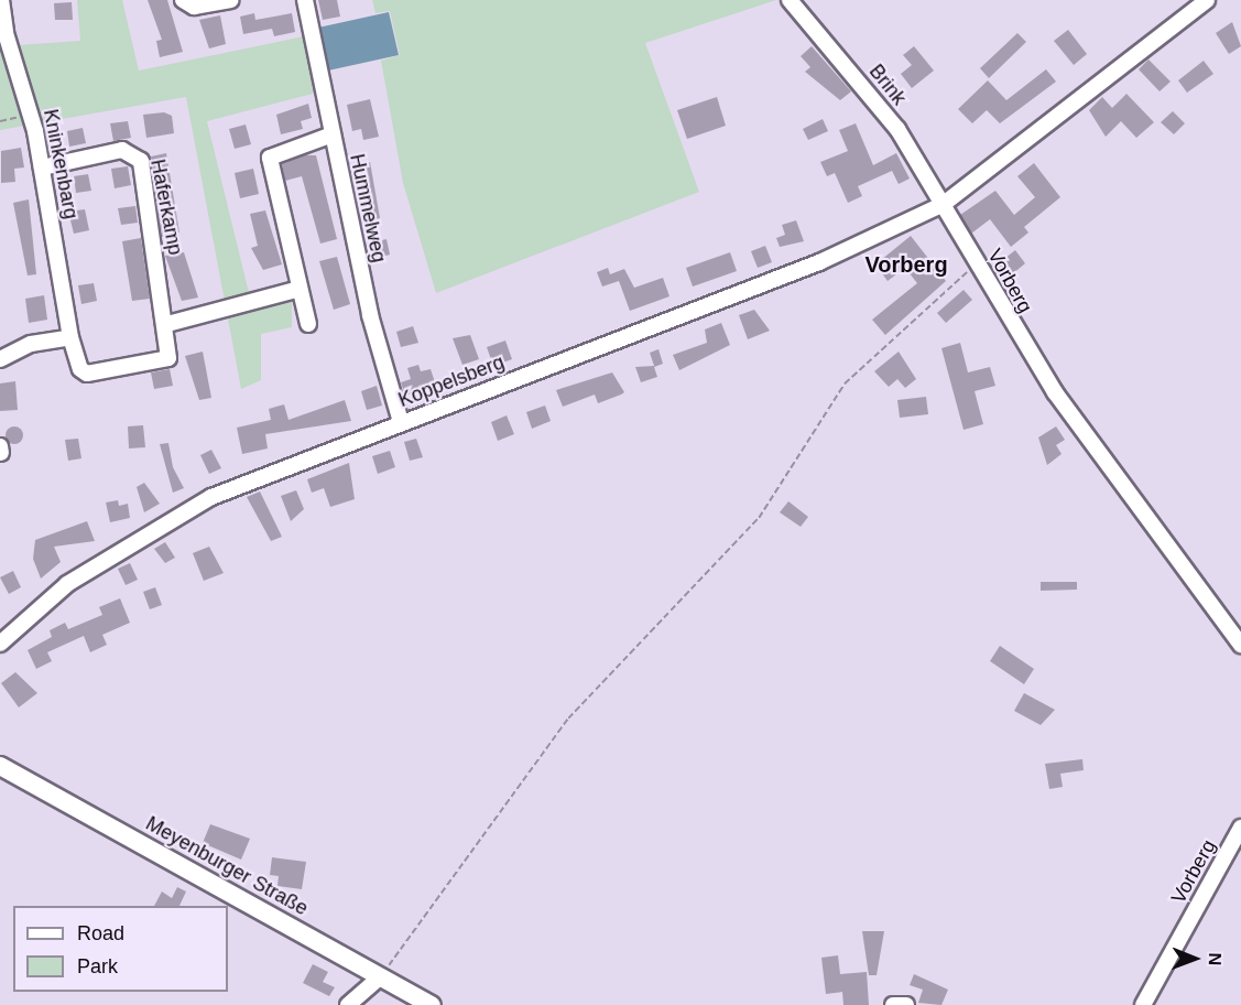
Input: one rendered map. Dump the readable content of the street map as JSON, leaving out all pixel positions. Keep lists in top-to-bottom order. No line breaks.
{"streets":{"main road":["Meyenburger Straße"],"street":["Brink","Kninkenbarg","Haferkamp","Hummelweg","Vorberg","Koppelsberg"]},"crossings":[["Brink","Vorberg"],["Brink","Koppelsberg"],["Kninkenbarg","Haferkamp"],["Hummelweg","Koppelsberg"],["Vorberg","Koppelsberg"]],"districts":["Vorberg"],"legend":["Road","Park"],"north":"right"}
